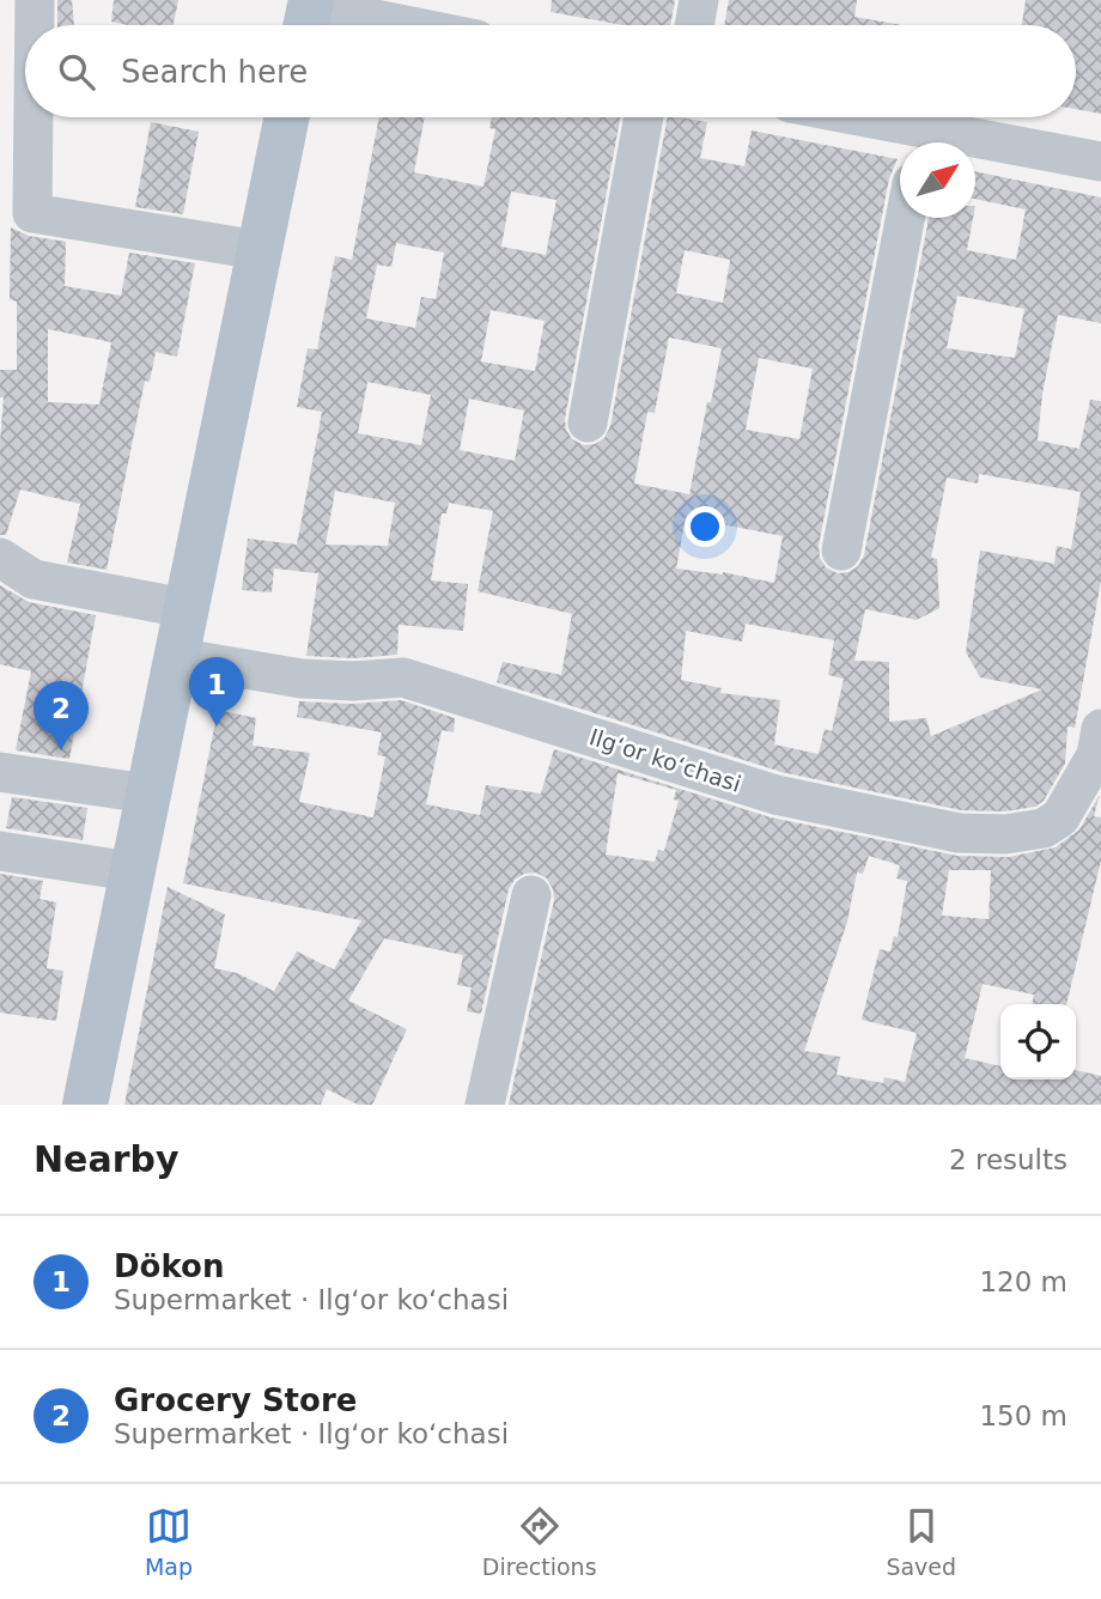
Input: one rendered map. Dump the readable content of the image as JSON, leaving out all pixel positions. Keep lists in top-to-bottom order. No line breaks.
{"streets":{"street":["Ilgʻor koʻchasi"]},"north":"top right","page":{"search":"Search here","pins":["1","2"],"heading":["Nearby","2 results"],"list":[{"mark":"1","name":"Dökon","note":"Supermarket · Ilgʻor koʻchasi","value":"120 m"},{"mark":"2","name":"Grocery Store","note":"Supermarket · Ilgʻor koʻchasi","value":"150 m"}],"nav":["Map","Directions","Saved"]}}
